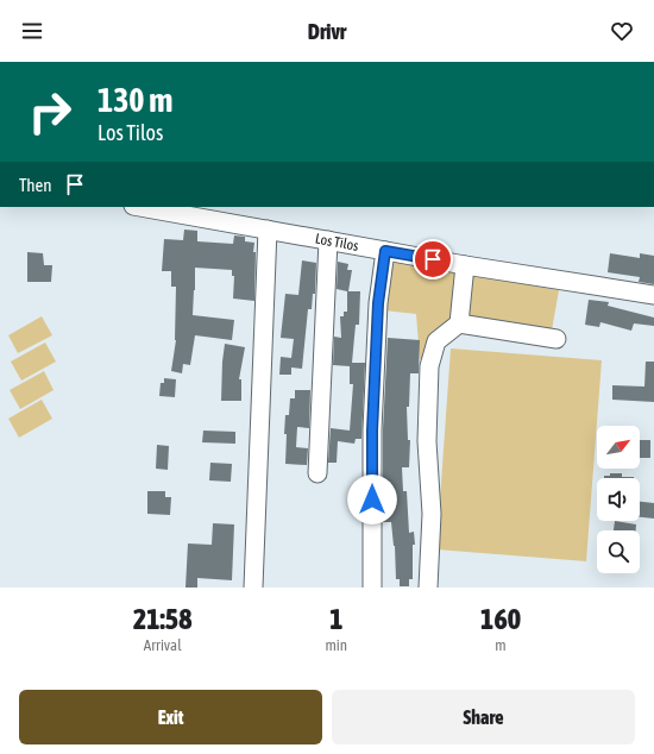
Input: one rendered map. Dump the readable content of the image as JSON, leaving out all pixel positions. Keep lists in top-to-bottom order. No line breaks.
{"streets":{"street":["Los Tilos"]},"north":"top right","page":{"header":"Drivr","turn":["130 m","Los Tilos"],"then":"Then","eta":["21:58","Arrival","1","min","160","m"],"buttons":["Exit","Share"]}}
